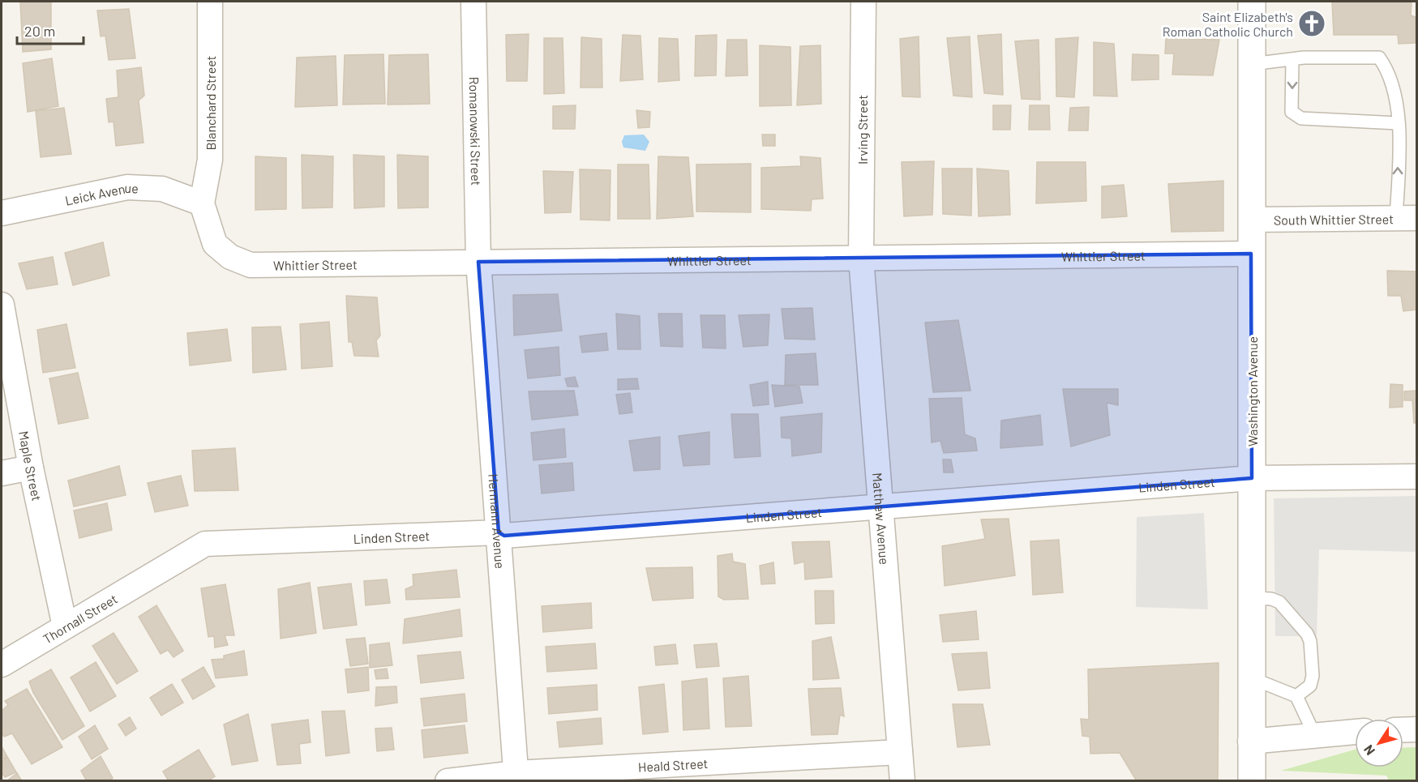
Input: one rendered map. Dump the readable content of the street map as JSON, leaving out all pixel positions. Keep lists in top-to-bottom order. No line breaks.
{"streets":{"street":["Blanchard Street","Irving Street","Romanowski Street","Leick Avenue","South Whittier Street","Whittier Street","Washington Avenue","Maple Street","Linden Street","Matthew Avenue","Hermann Avenue","Thornall Street","Heald Street"]},"crossings":[["Blanchard Street","Leick Avenue"],["Blanchard Street","Whittier Street"],["Irving Street","Whittier Street"],["Irving Street","Matthew Avenue"],["Romanowski Street","Whittier Street"],["Romanowski Street","Hermann Avenue"],["Leick Avenue","Whittier Street"],["South Whittier Street","Washington Avenue"],["Whittier Street","Washington Avenue"],["Whittier Street","Matthew Avenue"],["Whittier Street","Hermann Avenue"],["Washington Avenue","Linden Street"],["Maple Street","Thornall Street"],["Linden Street","Matthew Avenue"],["Linden Street","Hermann Avenue"],["Linden Street","Thornall Street"],["Matthew Avenue","Heald Street"],["Hermann Avenue","Heald Street"]],"places":{"church":["Saint Elizabeth's Roman Catholic Church"]},"scale_bar":"20 m","north":"bottom left"}
